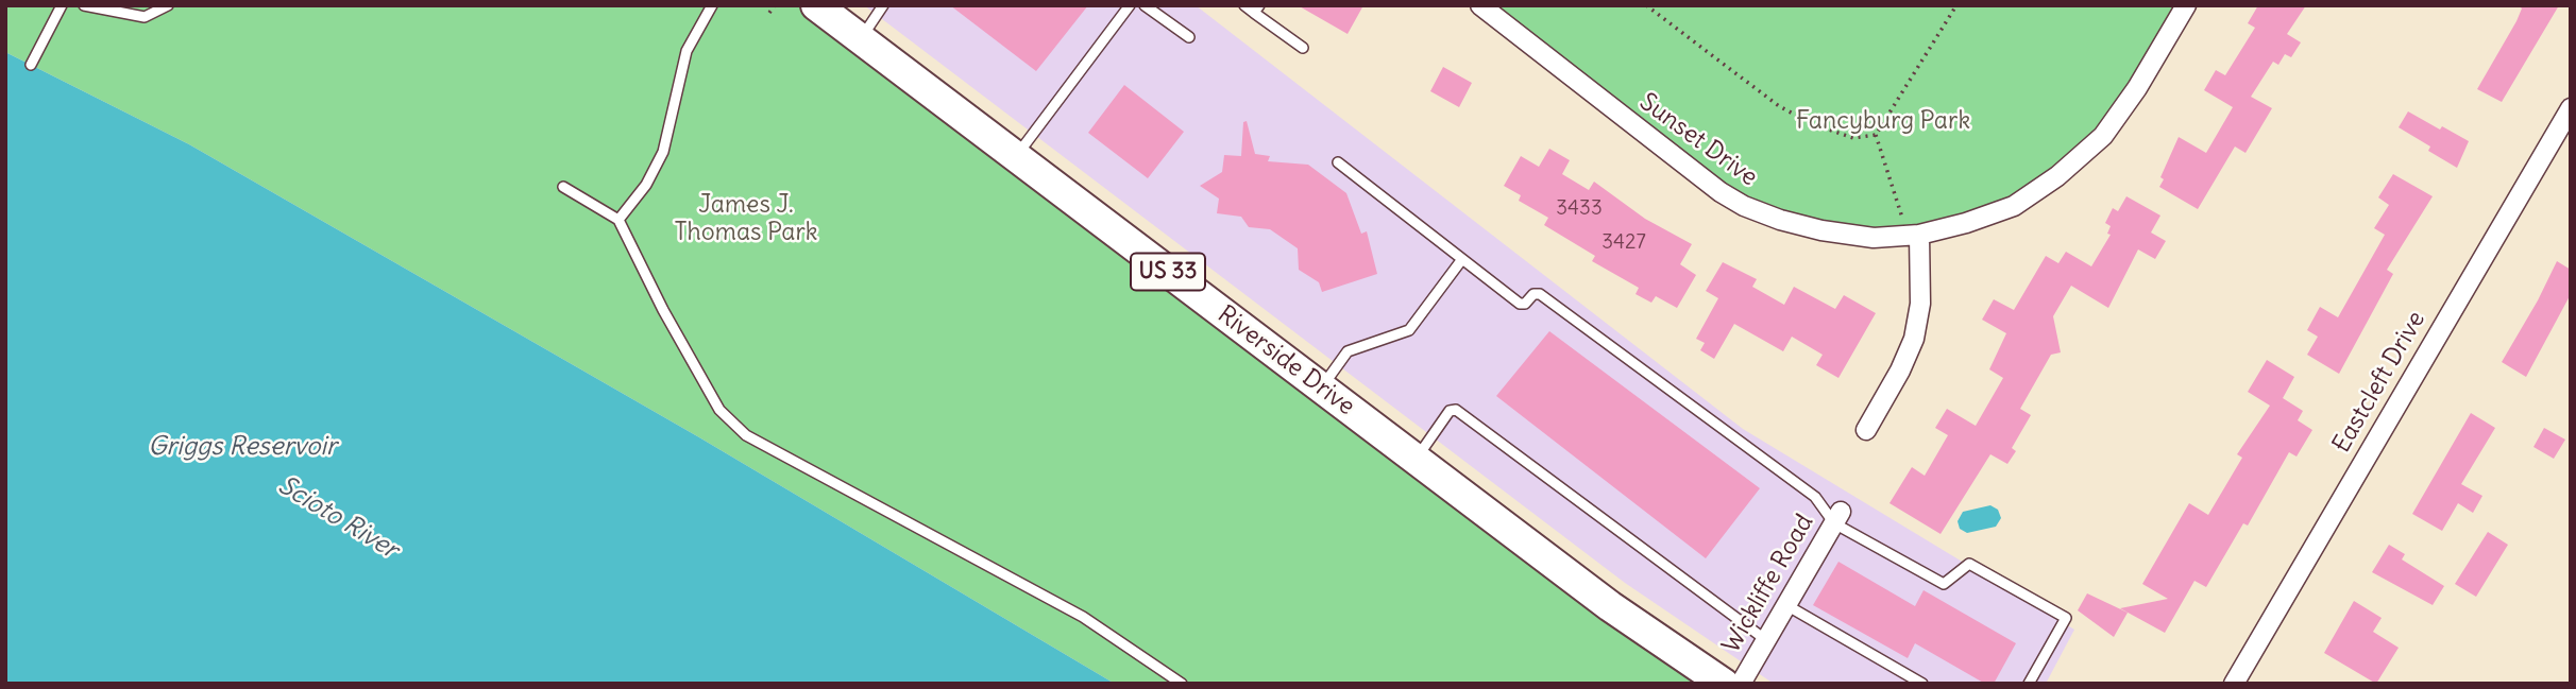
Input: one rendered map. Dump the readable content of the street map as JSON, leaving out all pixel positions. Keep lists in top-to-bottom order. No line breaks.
{"streets":{"main road":["US 33","Riverside Drive"],"street":["Sunset Drive","Eastcleft Drive","Wickliffe Road"]},"water":["Griggs Reservoir","Scioto River"],"parks":["Fancyburg Park","James J. Thomas Park"],"house_numbers":["3433","3427"]}
